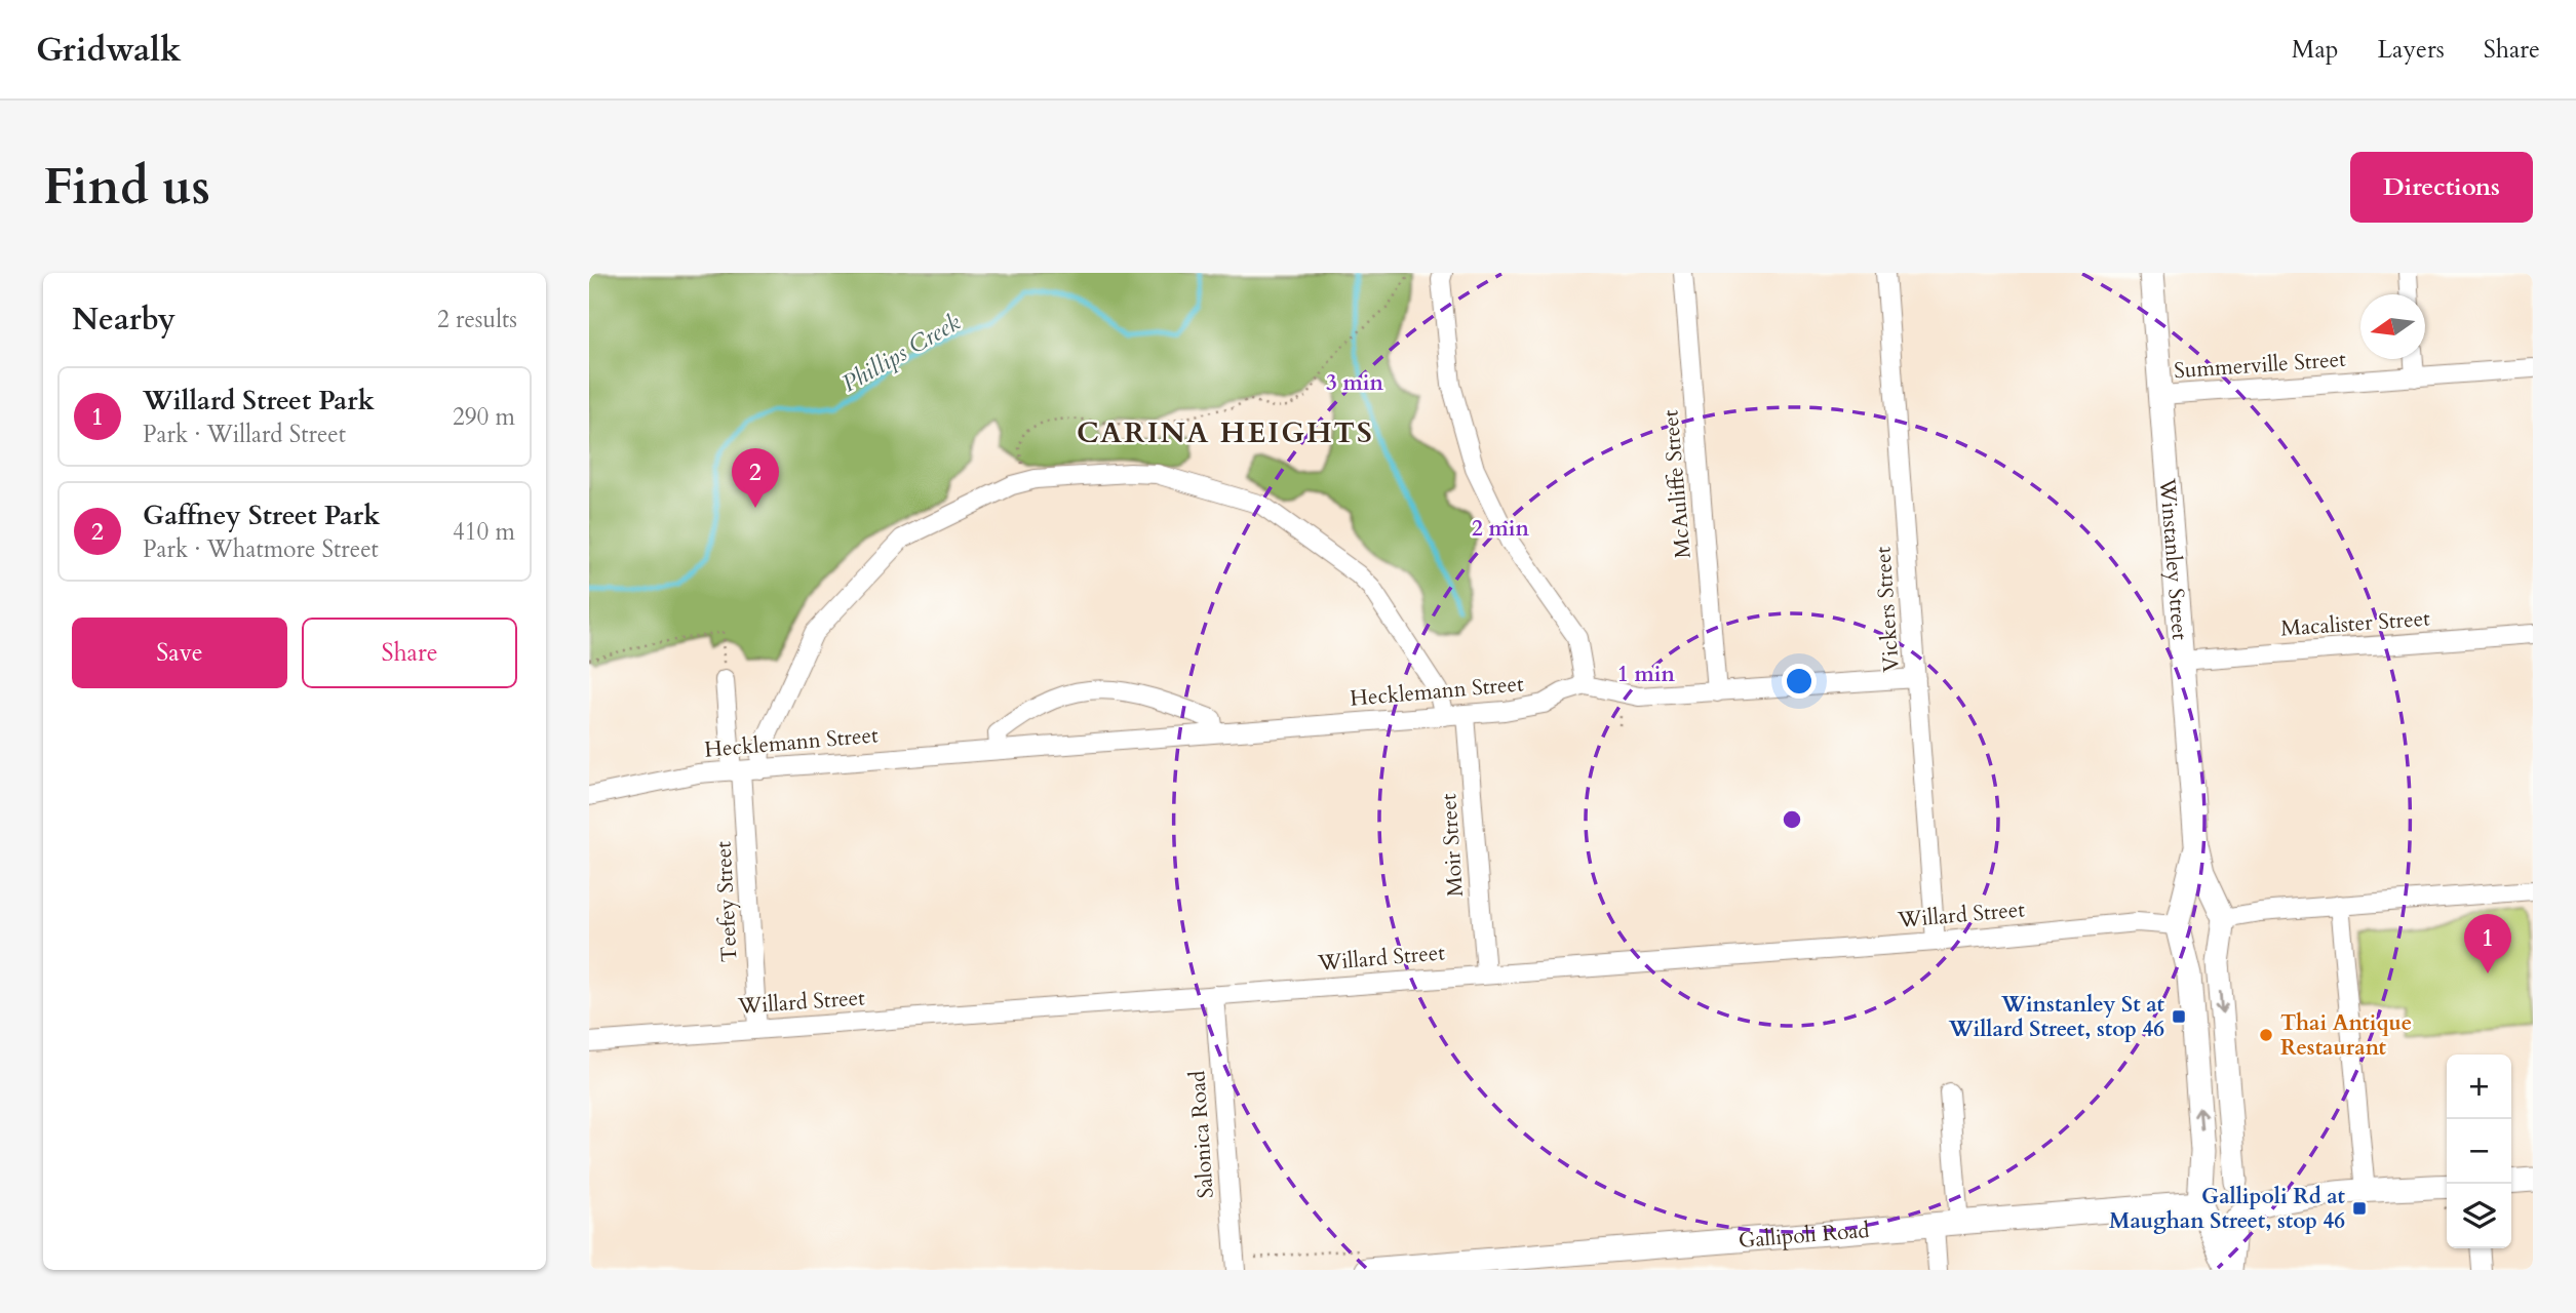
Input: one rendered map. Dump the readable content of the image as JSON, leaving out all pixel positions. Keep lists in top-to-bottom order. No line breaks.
{"streets":{"street":["Summerville Street","McAuliffe Street","Winstanley Street","Vickers Street","Macalister Street","Hecklemann Street","Moir Street","Teefey Street","Willard Street","Salonica Road","Gallipoli Road"]},"crossings":[["Summerville Street","Winstanley Street"],["Winstanley Street","Macalister Street"],["Winstanley Street","Willard Street"],["Winstanley Street","Gallipoli Road"],["Vickers Street","Willard Street"],["Hecklemann Street","Moir Street"],["Hecklemann Street","Teefey Street"],["Moir Street","Willard Street"],["Teefey Street","Willard Street"],["Willard Street","Salonica Road"]],"districts":["CARINA HEIGHTS"],"water":["Phillips Creek"],"places":{"transit":["Winstanley St at Willard Street, stop 46","Gallipoli Rd at Maughan Street, stop 46"],"other":["Thai Antique Restaurant"]},"north":"left","page":{"header":"Gridwalk","nav":["Map","Layers","Share"],"buttons":["Directions",["Save","Share"]],"title":"Find us","heading":["Nearby","2 results"],"list":[{"mark":"1","name":"Willard Street Park","note":"Park · Willard Street","value":"290 m"},{"mark":"2","name":"Gaffney Street Park","note":"Park · Whatmore Street","value":"410 m"}],"pins":["2","1"],"map_buttons":["+","−"]},"rings":["3 min","2 min","1 min"]}
